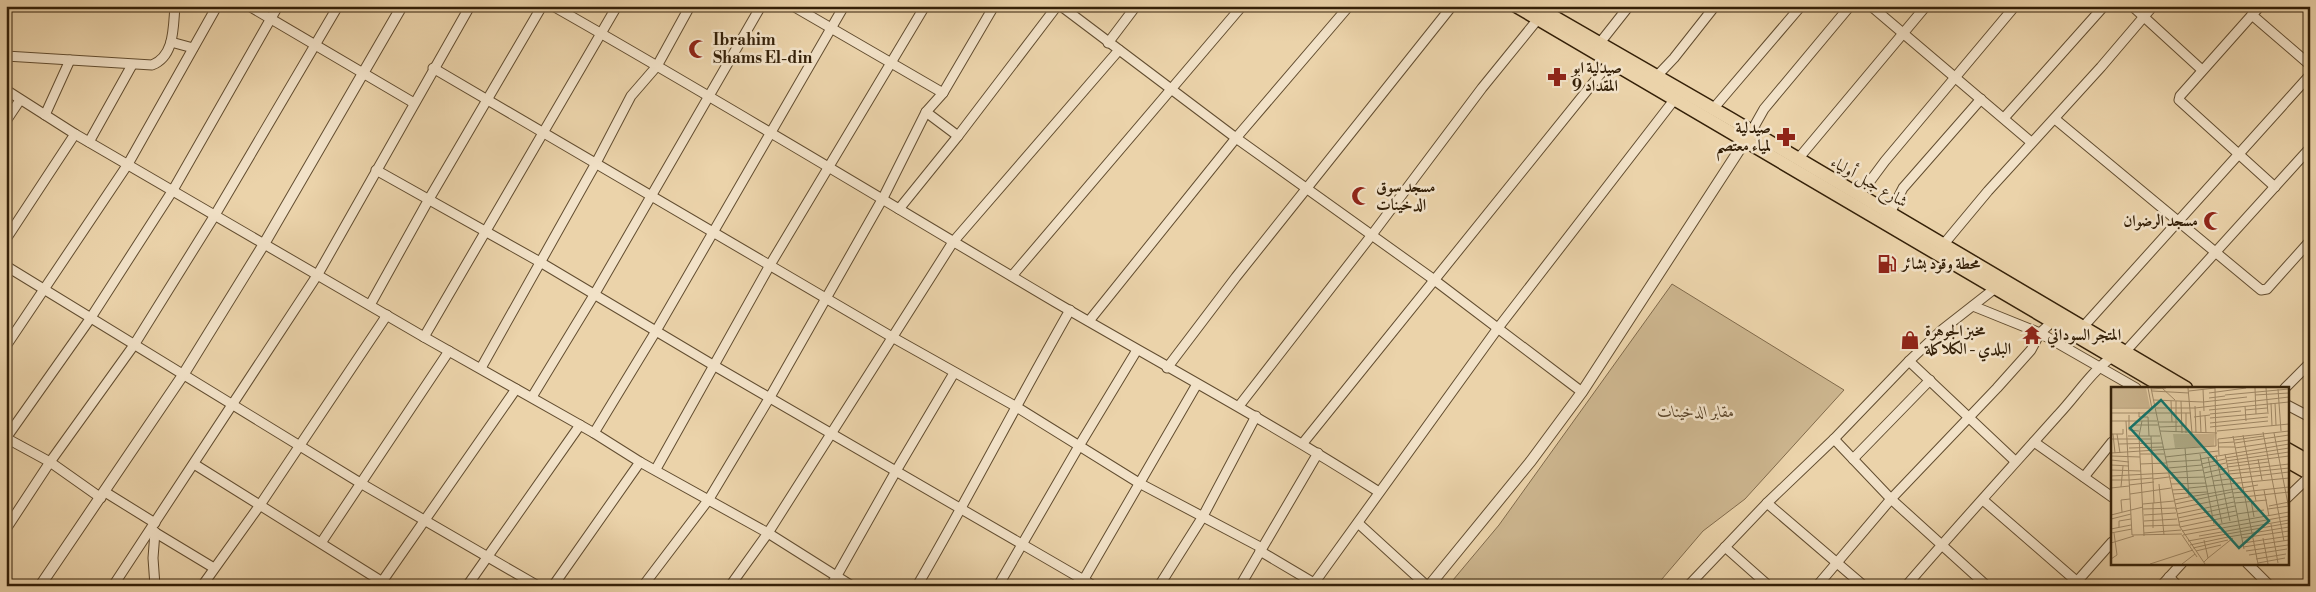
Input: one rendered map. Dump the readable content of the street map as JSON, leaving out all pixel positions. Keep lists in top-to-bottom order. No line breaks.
{"streets":{"main road":["شارع جبل أولياء"]},"parks":["مقابر الدخينات"],"places":{"mosque":["Ibrahim Shams El-din","مسجد سوق الدخينات","مسجد الرضوان"],"pharmacy":["صيدلية ابو المقداد 9","صيدلية لمياء معتصم"],"fuel station":["محطة وقود بشائر"],"temple":["المتجر السوداني"],"shop":["مخبز الجوهرة البلدي - الكلاكلة"]}}
